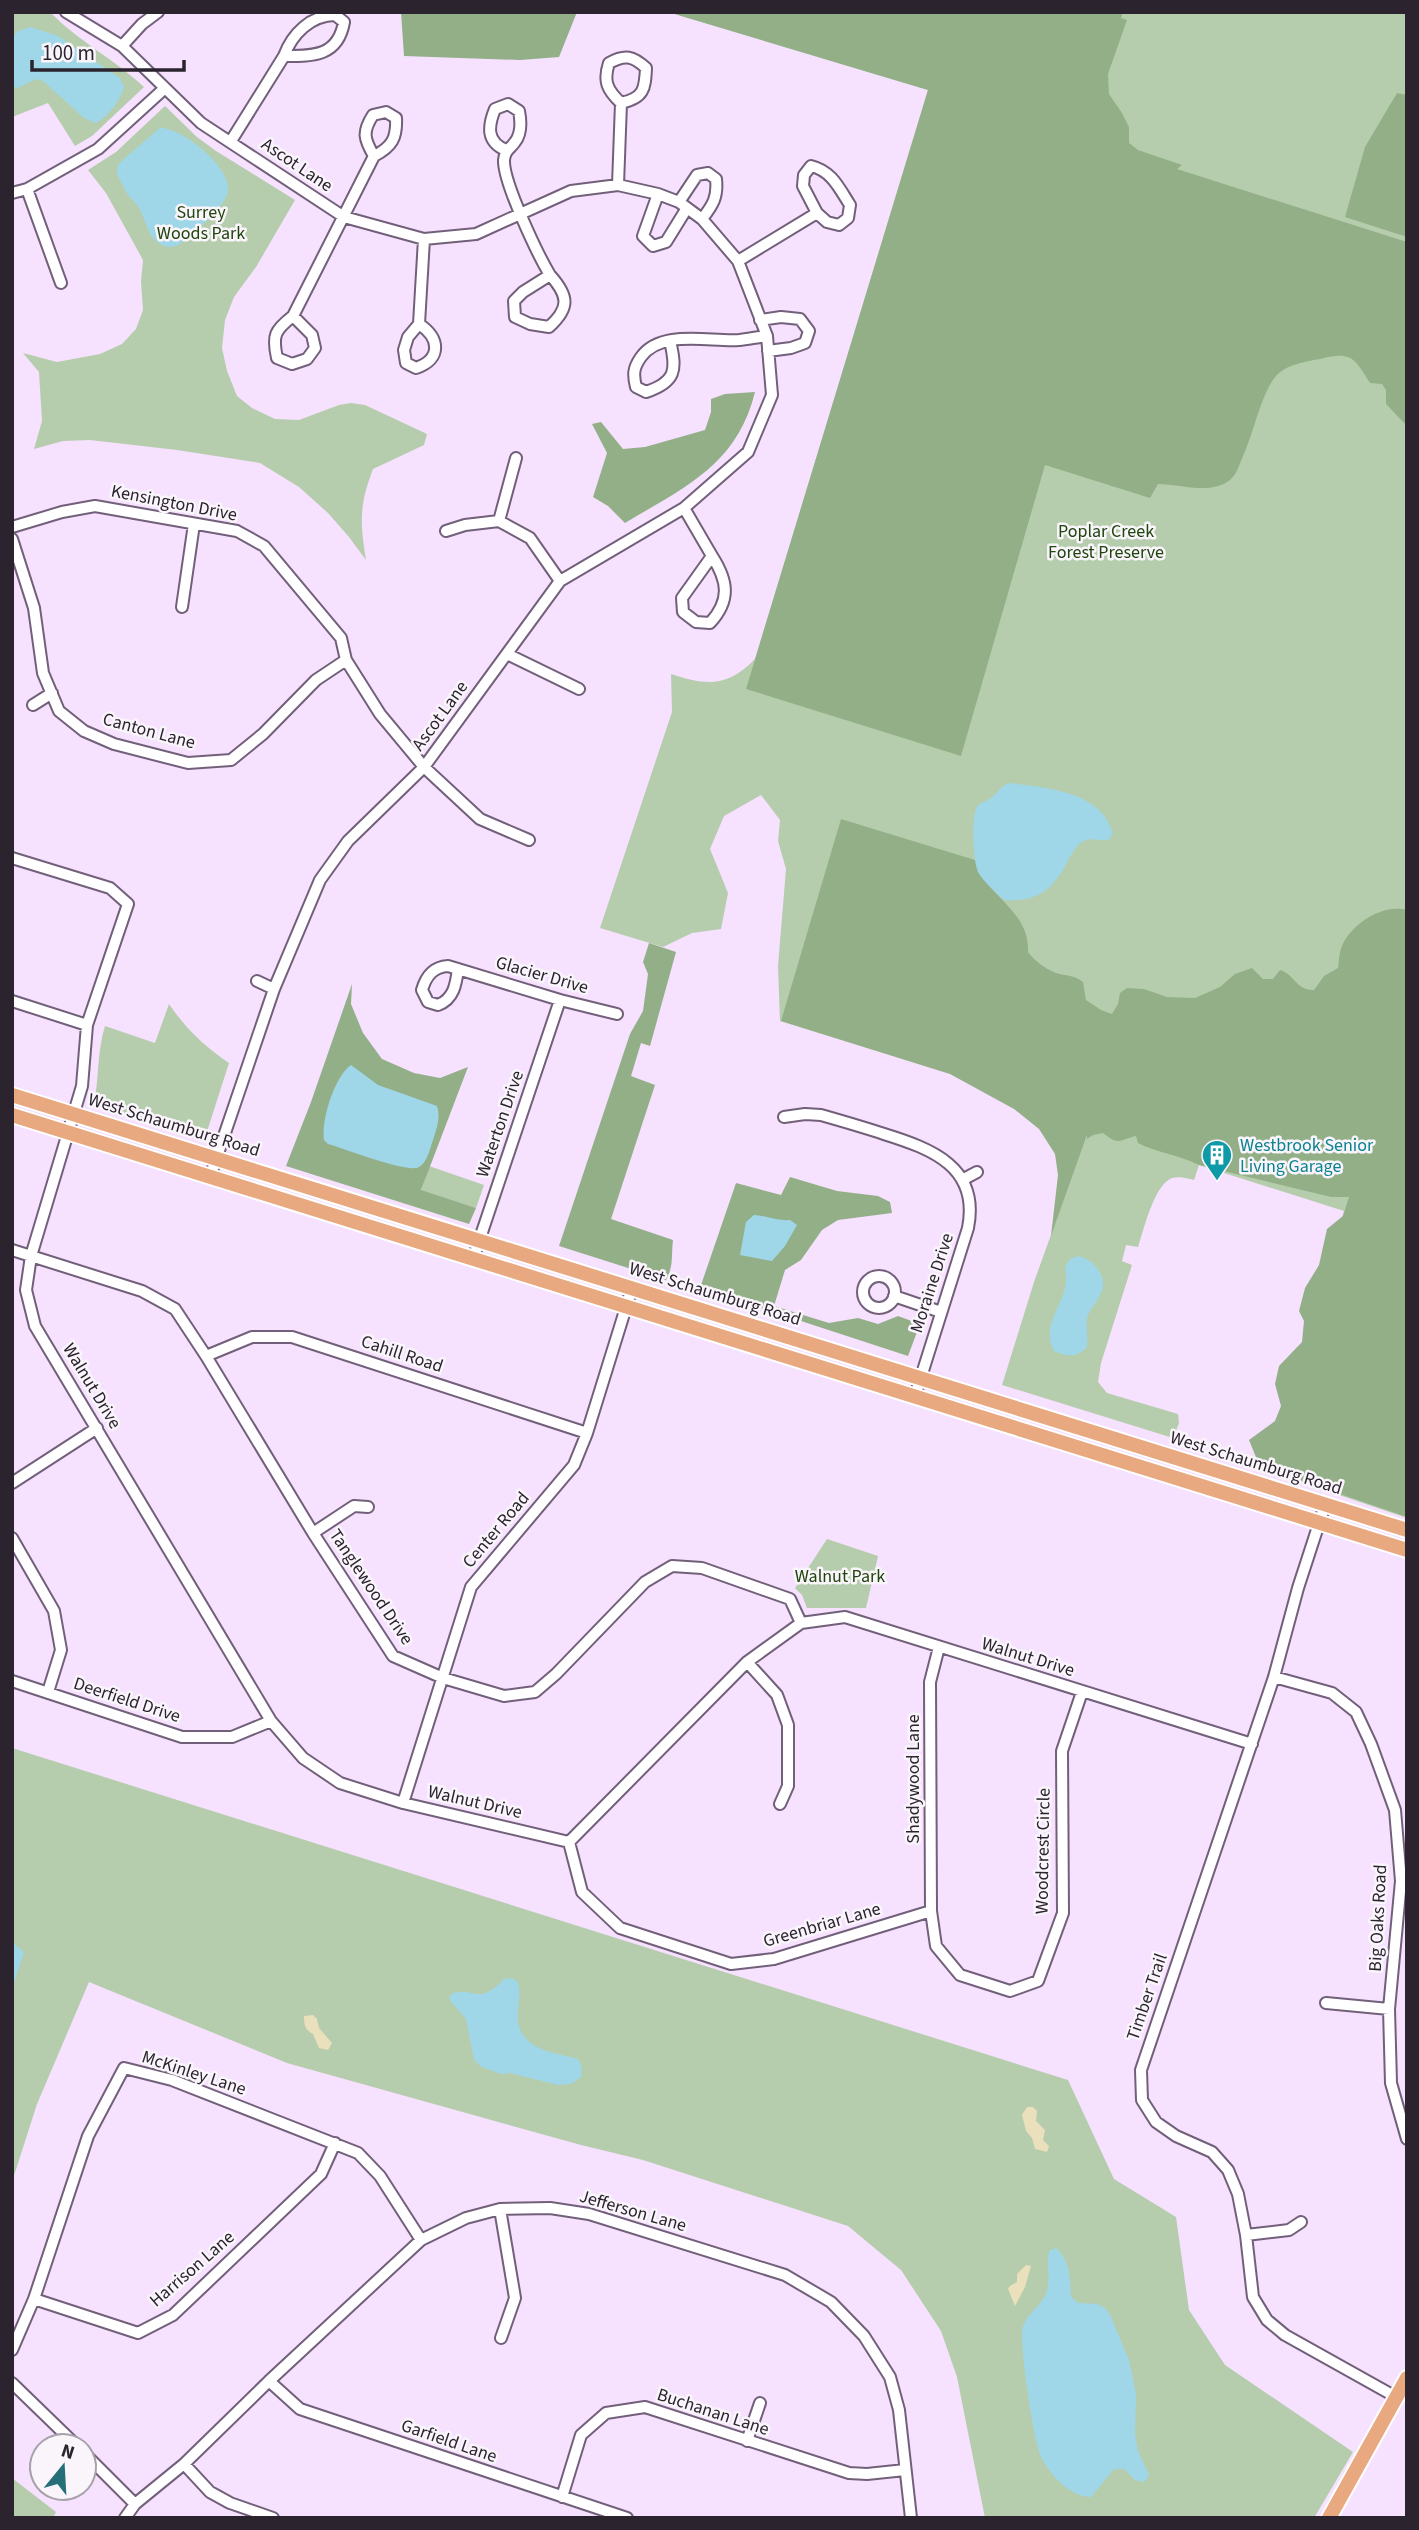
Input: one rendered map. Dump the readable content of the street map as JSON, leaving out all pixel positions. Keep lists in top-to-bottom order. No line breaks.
{"streets":{"main road":["West Schaumburg Road"],"street":["Ascot Lane","Kensington Drive","Canton Lane","Glacier Drive","Waterton Drive","Moraine Drive","Cahill Road","Walnut Drive","Center Road","Tanglewood Drive","Deerfield Drive","Shadywood Lane","Woodcrest Circle","Big Oaks Road","Greenbriar Lane","Timber Trail","McKinley Lane","Jefferson Lane","Harrison Lane","Buchanan Lane","Garfield Lane"]},"crossings":[["Ascot Lane","Kensington Drive"],["Ascot Lane","West Schaumburg Road"],["Kensington Drive","Canton Lane"],["Glacier Drive","Waterton Drive"],["Waterton Drive","West Schaumburg Road"],["West Schaumburg Road","Moraine Drive"],["West Schaumburg Road","Walnut Drive"],["West Schaumburg Road","Center Road"],["West Schaumburg Road","Timber Trail"],["Cahill Road","Center Road"],["Cahill Road","Tanglewood Drive"],["Walnut Drive","Center Road"],["Walnut Drive","Tanglewood Drive"],["Walnut Drive","Deerfield Drive"],["Walnut Drive","Shadywood Lane"],["Walnut Drive","Woodcrest Circle"],["Walnut Drive","Greenbriar Lane"],["Walnut Drive","Timber Trail"],["Center Road","Tanglewood Drive"],["Shadywood Lane","Woodcrest Circle"],["Shadywood Lane","Greenbriar Lane"],["Woodcrest Circle","Greenbriar Lane"],["Big Oaks Road","Timber Trail"],["McKinley Lane","Jefferson Lane"],["McKinley Lane","Harrison Lane"],["Jefferson Lane","Buchanan Lane"],["Jefferson Lane","Garfield Lane"],["Buchanan Lane","Garfield Lane"]],"parks":["Surrey Woods Park","Poplar Creek Forest Preserve","Walnut Park"],"places":{"building":["Westbrook Senior Living Garage"]},"scale_bar":"100 m","north":"top"}
